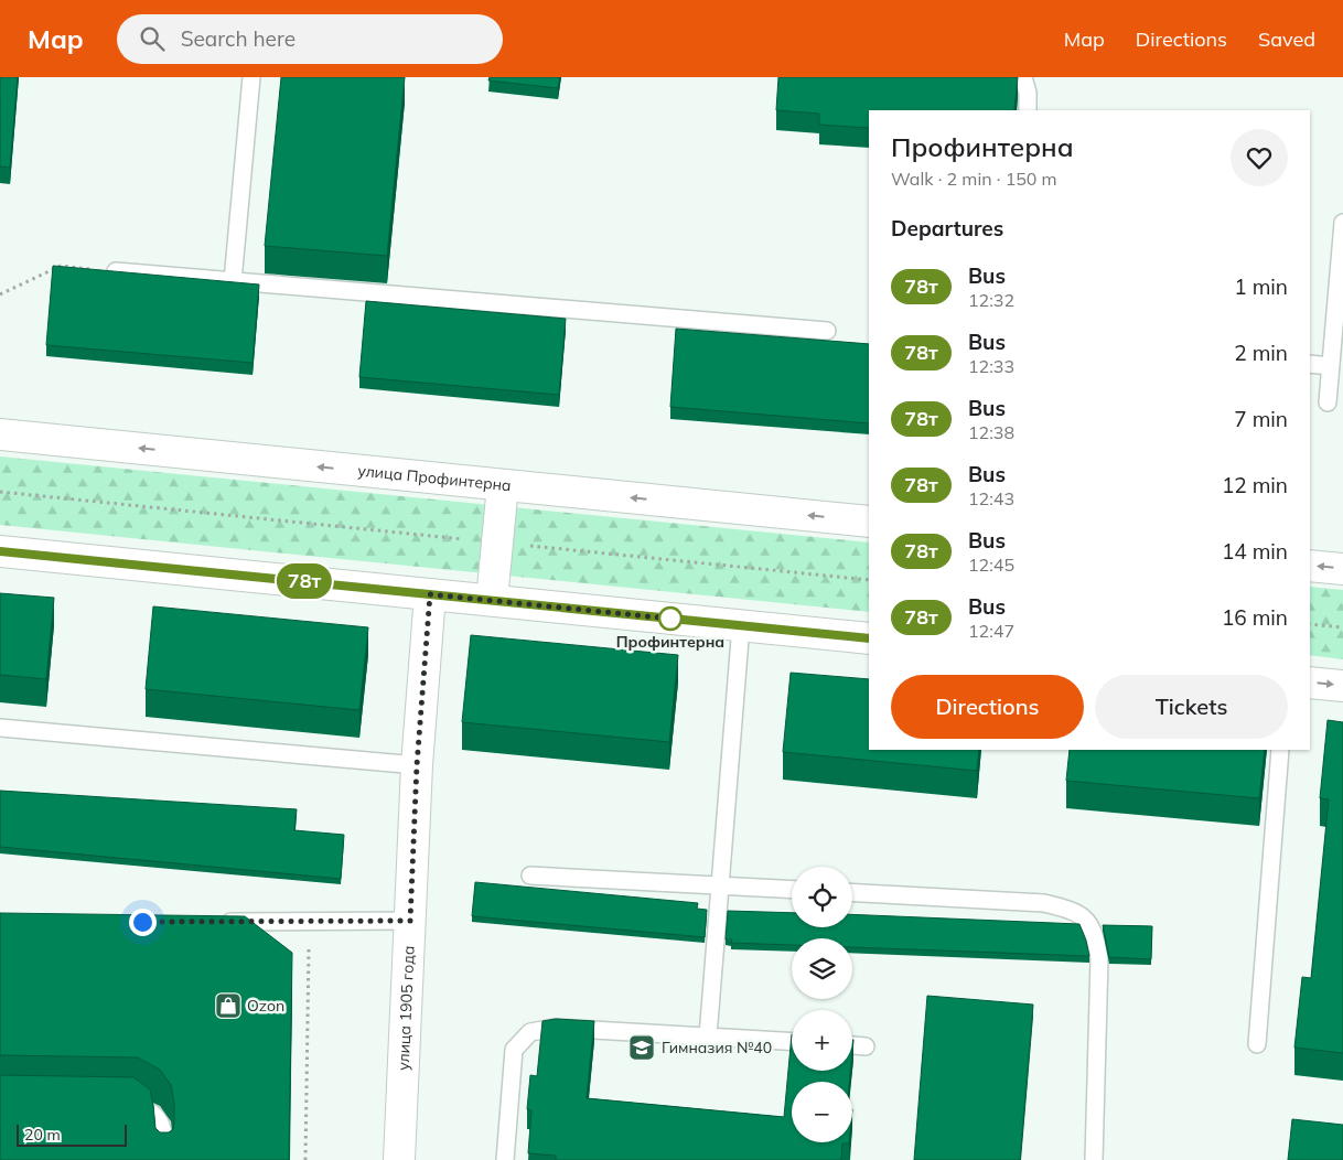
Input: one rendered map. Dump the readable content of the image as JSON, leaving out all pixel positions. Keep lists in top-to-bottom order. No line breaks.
{"streets":{"street":["улица Профинтерна","улица 1905 года"]},"places":{"other":["Профинтерна"],"shop":["Ozon"],"school or university":["Гимназия №40"]},"lines":["bus line 78т"],"scale_bar":"20 m","page":{"header":"Map","search":"Search here","nav":["Map","Directions","Saved"],"on_map":"78т","heading":[["Профинтерна","Walk · 2 min · 150 m"],"Departures"],"list":[{"mark":"78т","name":"Bus","note":"12:32","value":"1 min"},{"mark":"78т","name":"Bus","note":"12:33","value":"2 min"},{"mark":"78т","name":"Bus","note":"12:38","value":"7 min"},{"mark":"78т","name":"Bus","note":"12:43","value":"12 min"},{"mark":"78т","name":"Bus","note":"12:45","value":"14 min"},{"mark":"78т","name":"Bus","note":"12:47","value":"16 min"}],"buttons":["Directions","Tickets"],"map_buttons":["+","−"],"scale":"20 m"}}
